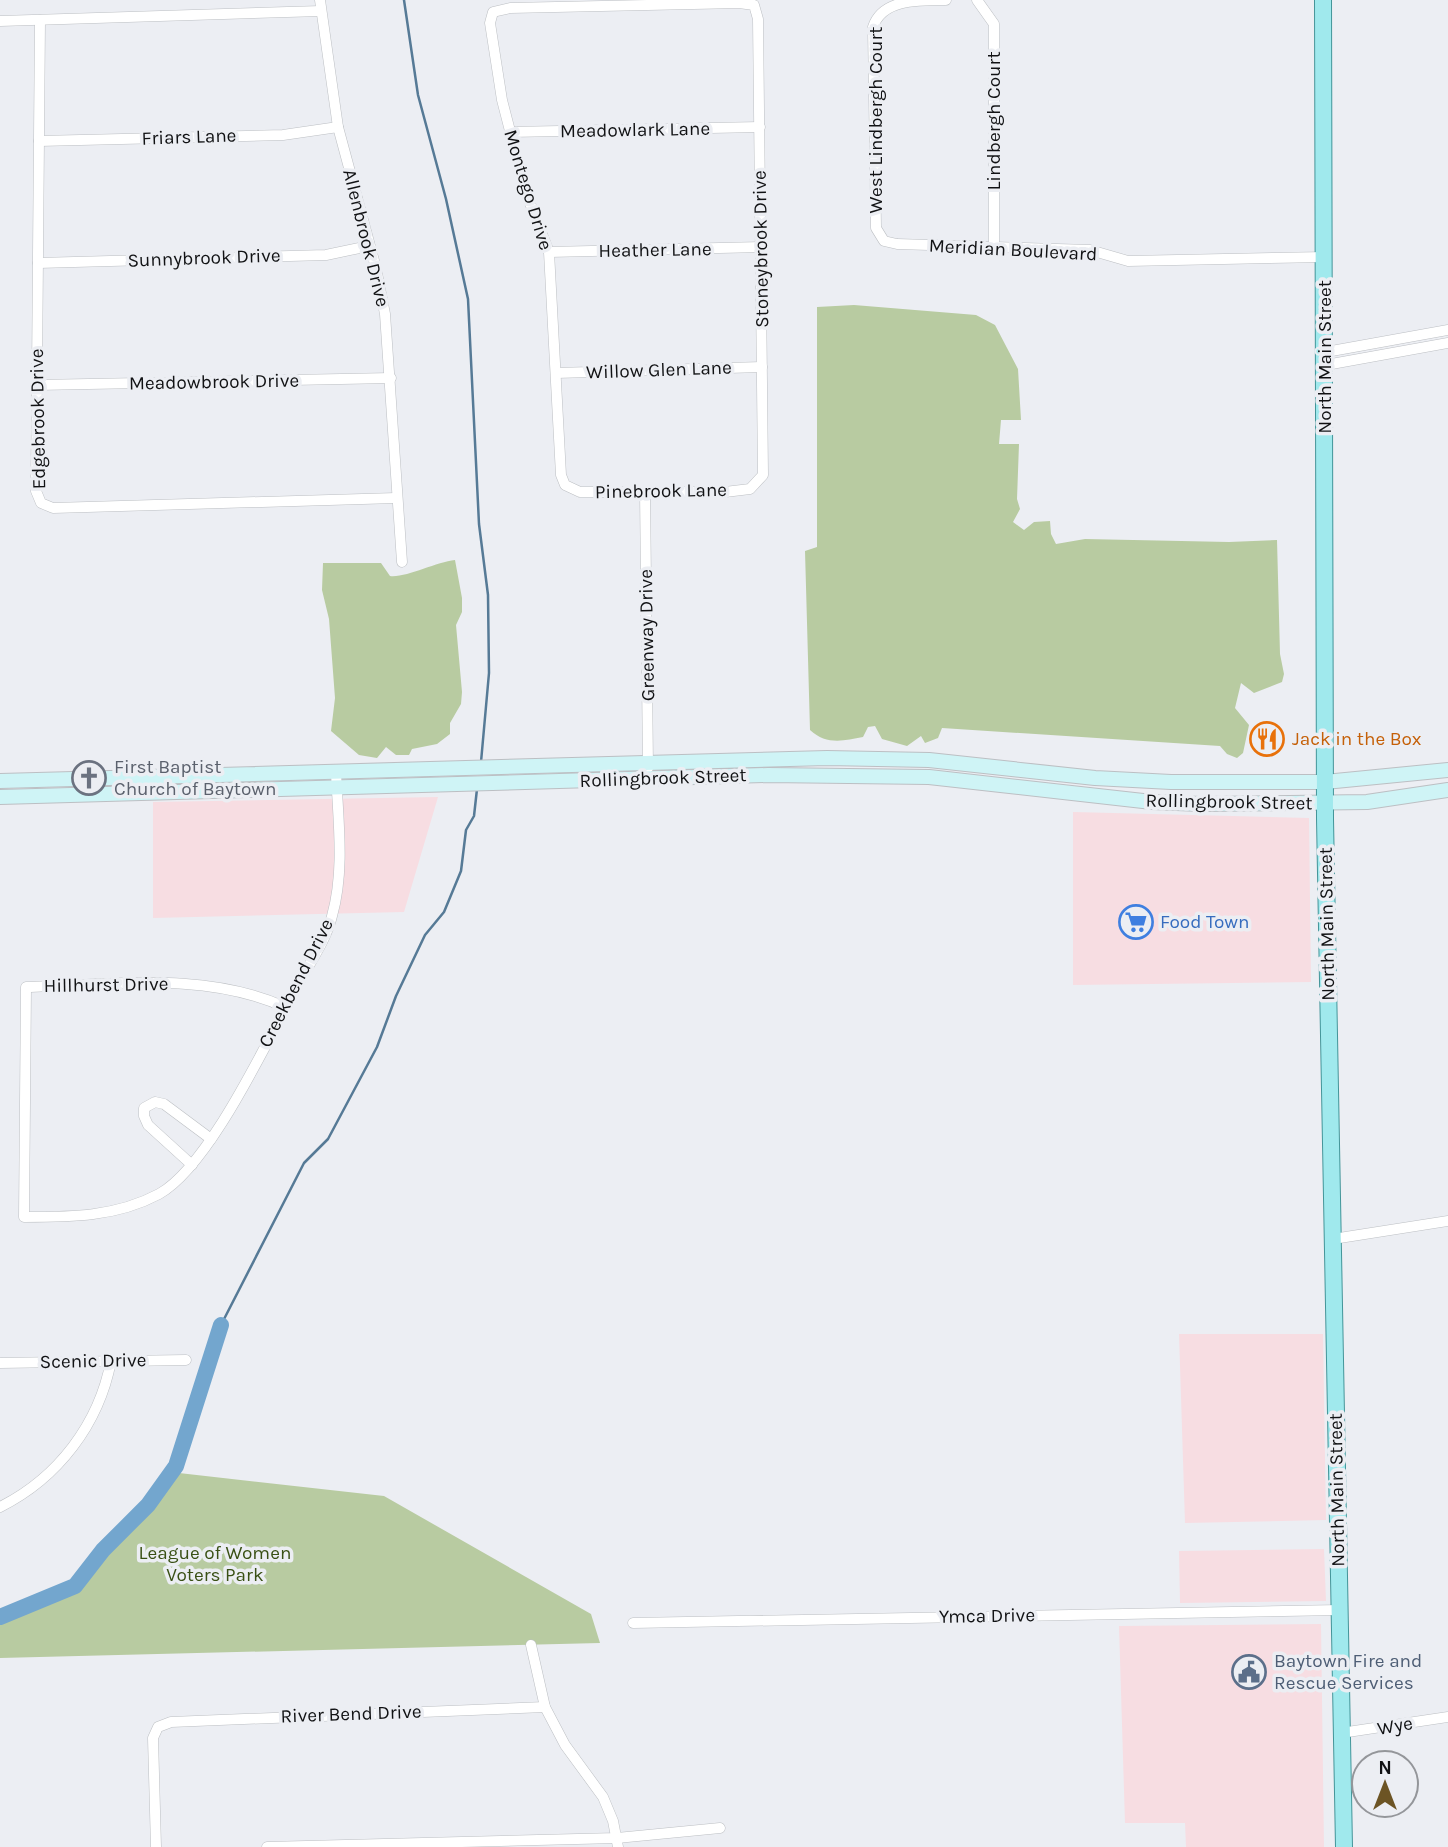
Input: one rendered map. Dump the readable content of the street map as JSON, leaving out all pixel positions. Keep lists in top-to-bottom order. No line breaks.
{"streets":{"main road":["North Main Street","Rollingbrook Street"],"street":["West Lindbergh Court","Lindbergh Court","Meadowlark Lane","Friars Lane","Montego Drive","Allenbrook Drive","Stoneybrook Drive","Heather Lane","Meridian Boulevard","Sunnybrook Drive","Willow Glen Lane","Meadowbrook Drive","Edgebrook Drive","Pinebrook Lane","Greenway Drive","Creekbend Drive","Hillhurst Drive","Scenic Drive","Ymca Drive","River Bend Drive","Wye"]},"crossings":[["West Lindbergh Court","Meridian Boulevard"],["Lindbergh Court","Meridian Boulevard"],["Meadowlark Lane","Montego Drive"],["Meadowlark Lane","Stoneybrook Drive"],["Friars Lane","Allenbrook Drive"],["Friars Lane","Edgebrook Drive"],["Montego Drive","Stoneybrook Drive"],["Montego Drive","Heather Lane"],["Montego Drive","Willow Glen Lane"],["Montego Drive","Pinebrook Lane"],["Allenbrook Drive","Sunnybrook Drive"],["Allenbrook Drive","Meadowbrook Drive"],["Allenbrook Drive","Edgebrook Drive"],["Stoneybrook Drive","Heather Lane"],["Stoneybrook Drive","Willow Glen Lane"],["Stoneybrook Drive","Pinebrook Lane"],["Meridian Boulevard","North Main Street"],["Sunnybrook Drive","Edgebrook Drive"],["North Main Street","Rollingbrook Street"],["North Main Street","Ymca Drive"],["North Main Street","Wye"],["Meadowbrook Drive","Edgebrook Drive"],["Pinebrook Lane","Greenway Drive"],["Greenway Drive","Rollingbrook Street"],["Rollingbrook Street","Creekbend Drive"],["Creekbend Drive","Hillhurst Drive"]],"parks":["League of Women Voters Park"],"places":{"restaurant":["Jack in the Box"],"church":["First Baptist Church of Baytown"],"supermarket":["Food Town"],"public building":["Baytown Fire and Rescue Services"]},"north":"top"}
